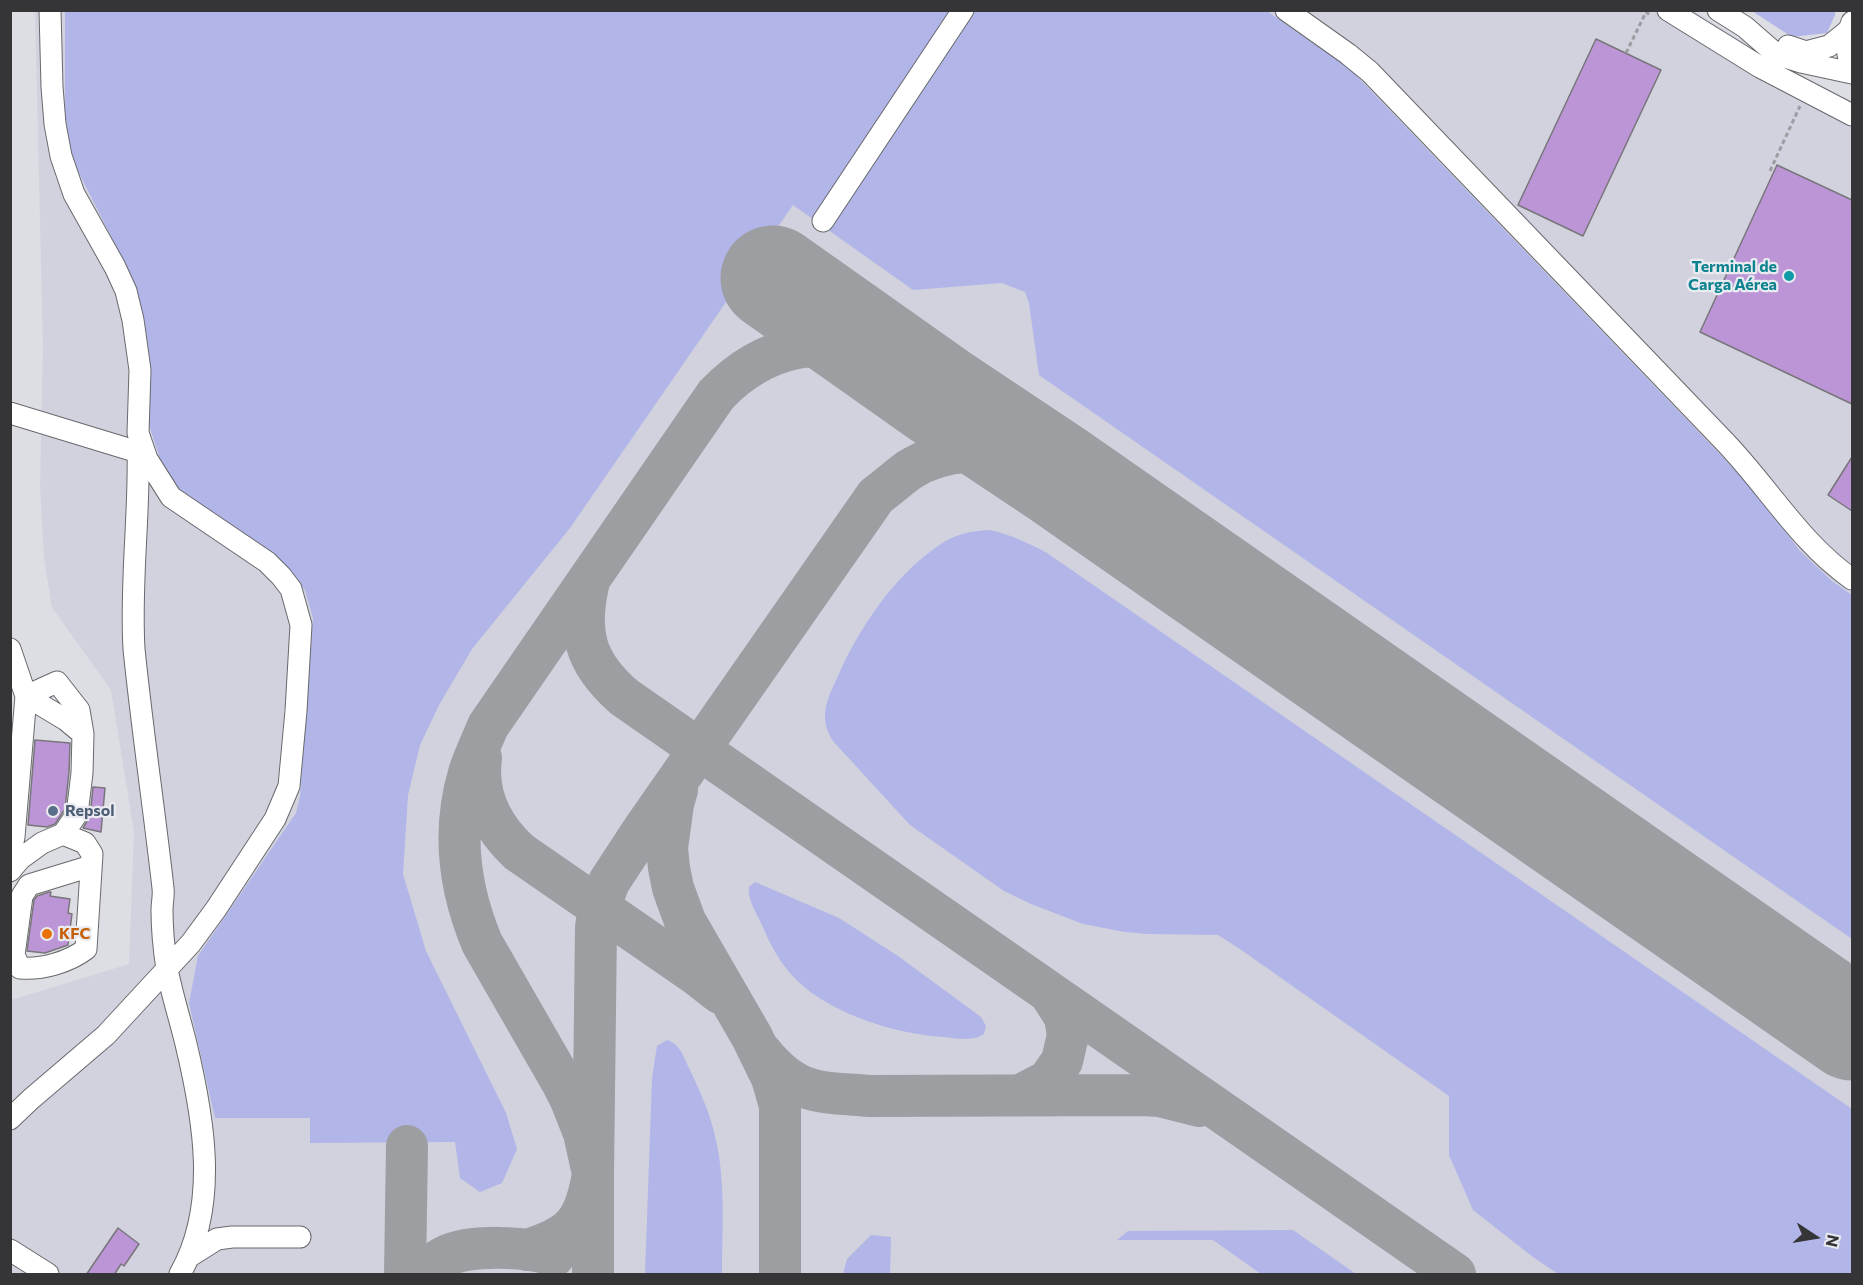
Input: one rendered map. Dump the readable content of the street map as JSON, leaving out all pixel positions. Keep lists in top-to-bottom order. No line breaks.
{"places":["Terminal de Carga Aérea","Repsol","KFC"],"north":"right"}
